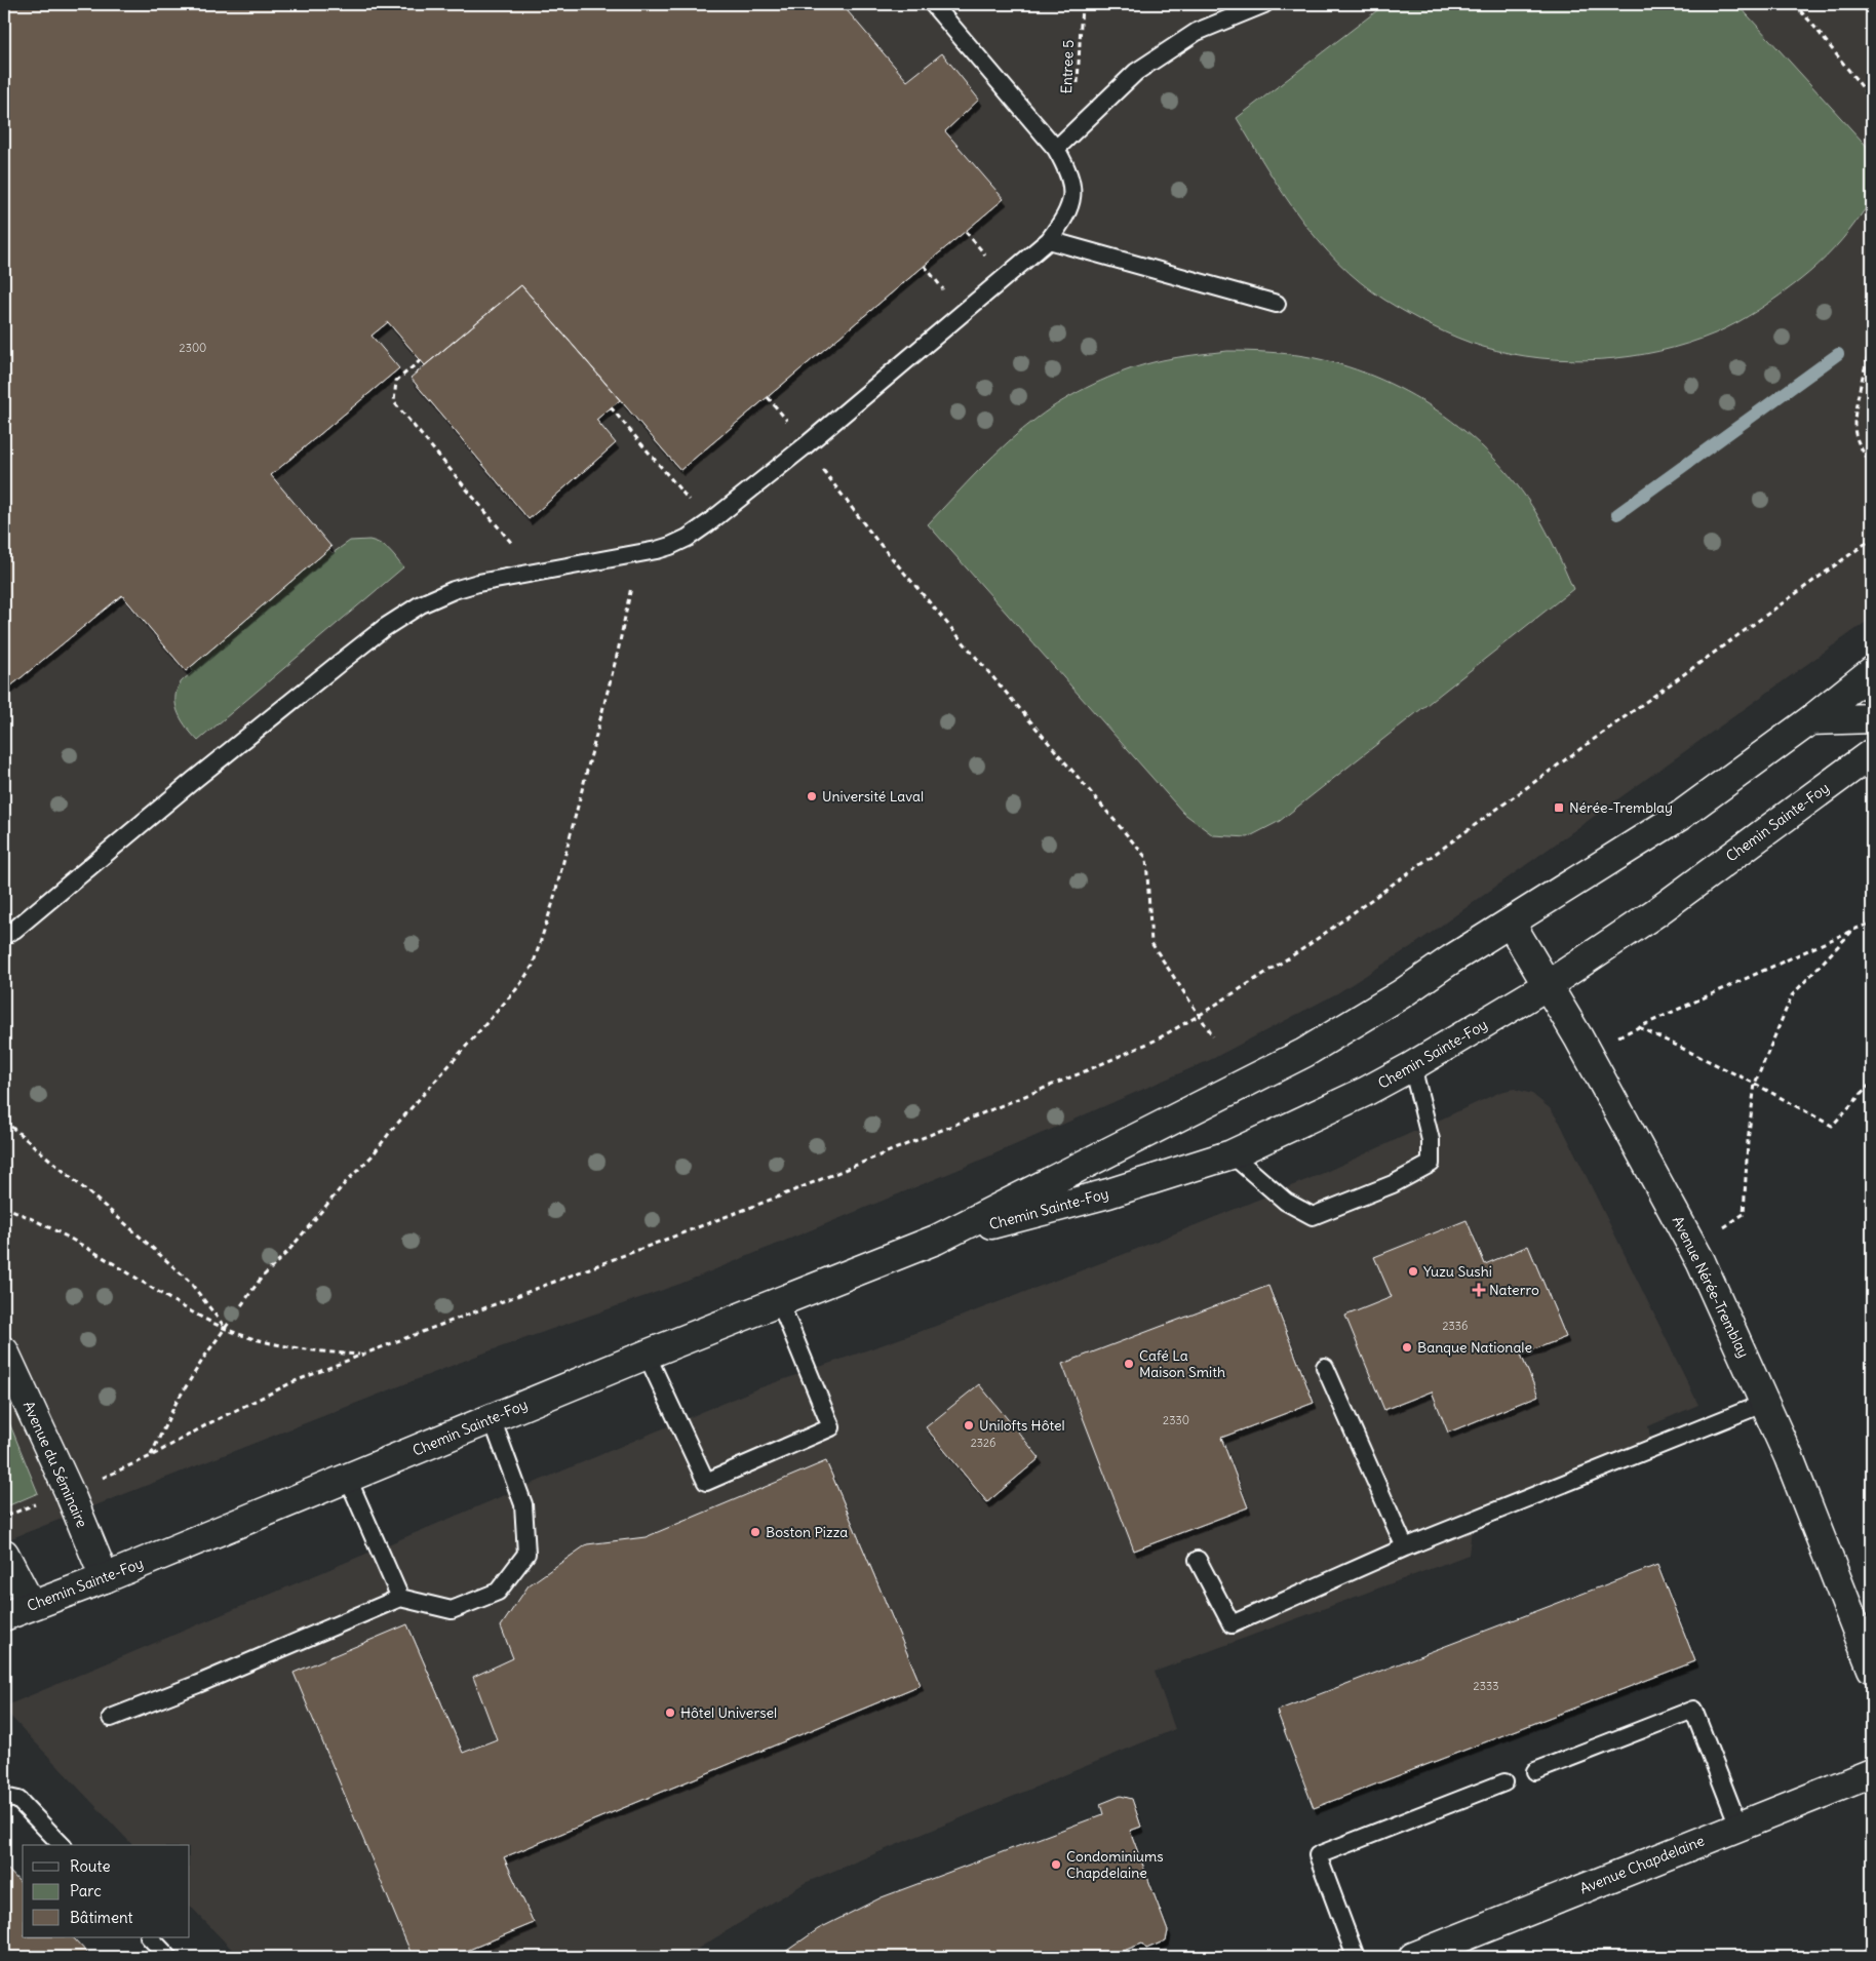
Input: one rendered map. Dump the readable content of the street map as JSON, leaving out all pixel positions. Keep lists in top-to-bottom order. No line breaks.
{"streets":{"main road":["Chemin Sainte-Foy","Avenue Nérée-Tremblay","Avenue du Séminaire","Avenue Chapdelaine"],"path":["Entree 5"]},"crossings":[["Chemin Sainte-Foy","Avenue Nérée-Tremblay"],["Chemin Sainte-Foy","Avenue du Séminaire"]],"places":{"other":["Université Laval","Yuzu Sushi","Banque Nationale","Café La Maison Smith","Unilofts Hôtel","Boston Pizza","Hôtel Universel","Condominiums Chapdelaine"],"transit":["Nérée-Tremblay"],"health":["Naterro"]},"house_numbers":["2300","2336","2330","2326","2333"],"legend":["Route","Parc","Bâtiment"]}
